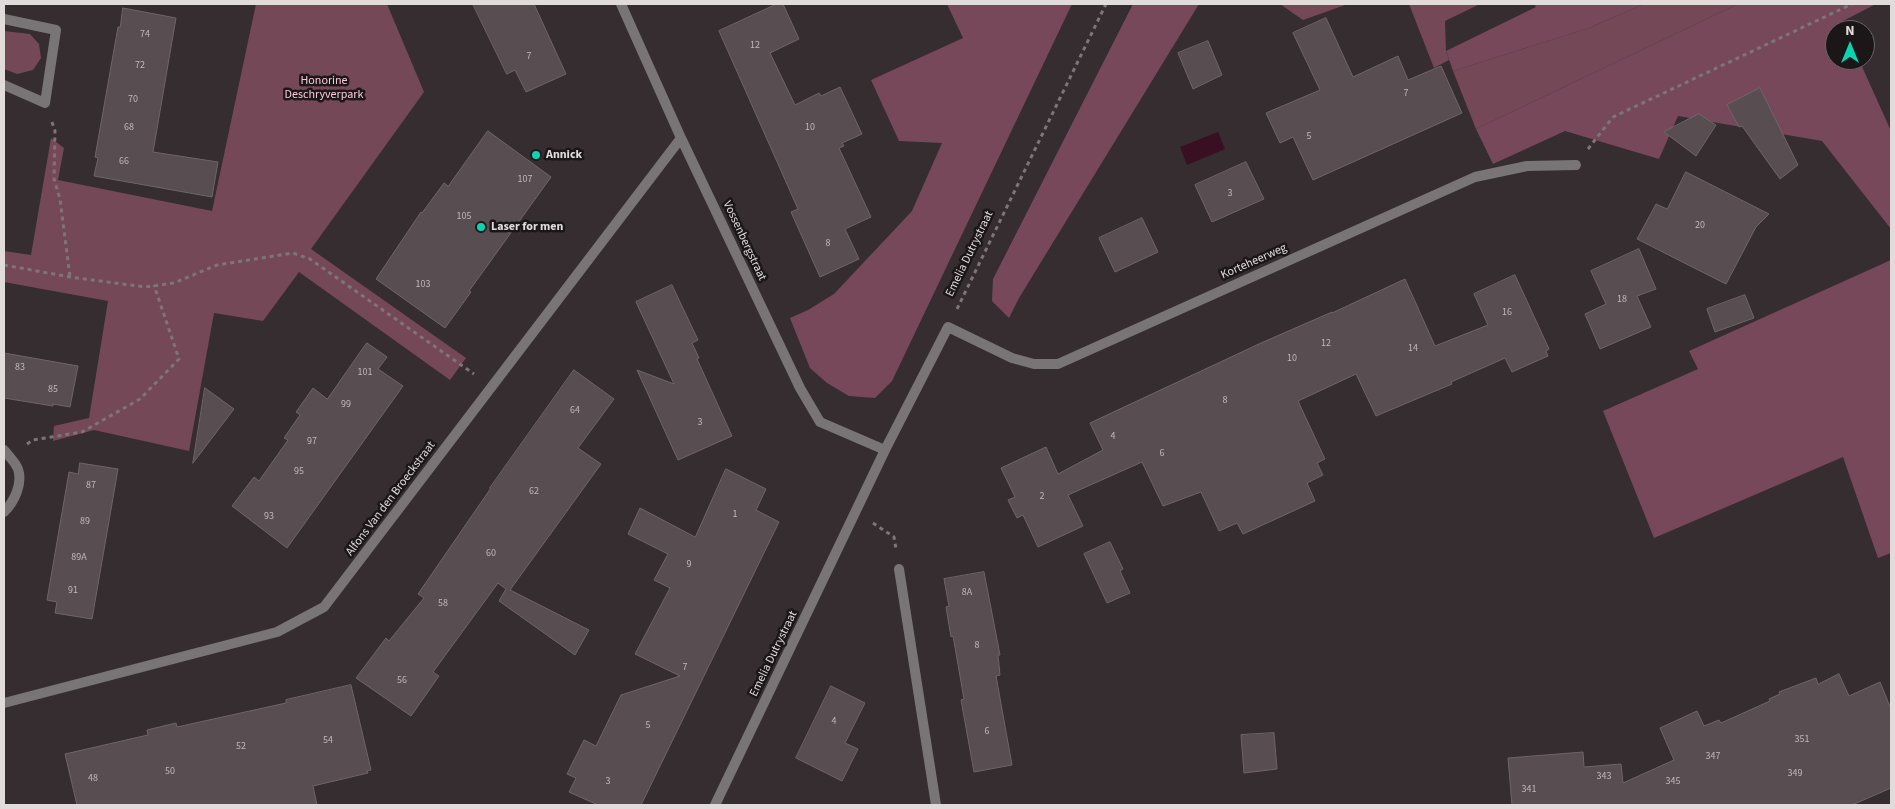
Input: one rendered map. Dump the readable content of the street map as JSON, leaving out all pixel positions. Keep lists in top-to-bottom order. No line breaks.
{"streets":{"street":["Vossenbergstraat","Emelia Dutrystraat","Korteheerweg","Alfons Van den Broeckstraat"]},"crossings":[["Vossenbergstraat","Emelia Dutrystraat"],["Vossenbergstraat","Alfons Van den Broeckstraat"],["Emelia Dutrystraat","Korteheerweg"]],"parks":["Honorine Deschryverpark"],"places":["Annick","Laser for men"],"house_numbers":["74","12","7","72","7","70","68","10","5","66","107","3","105","20","8","103","18","16","12","14","10","83","101","85","8","99","64","3","4","97","6","95","87","62","2","1","93","89","60","89A","9","91","8A","58","8","7","56","4","5","6","351","54","52","347","50","349","343","48","3","345","341"],"north":"top"}
